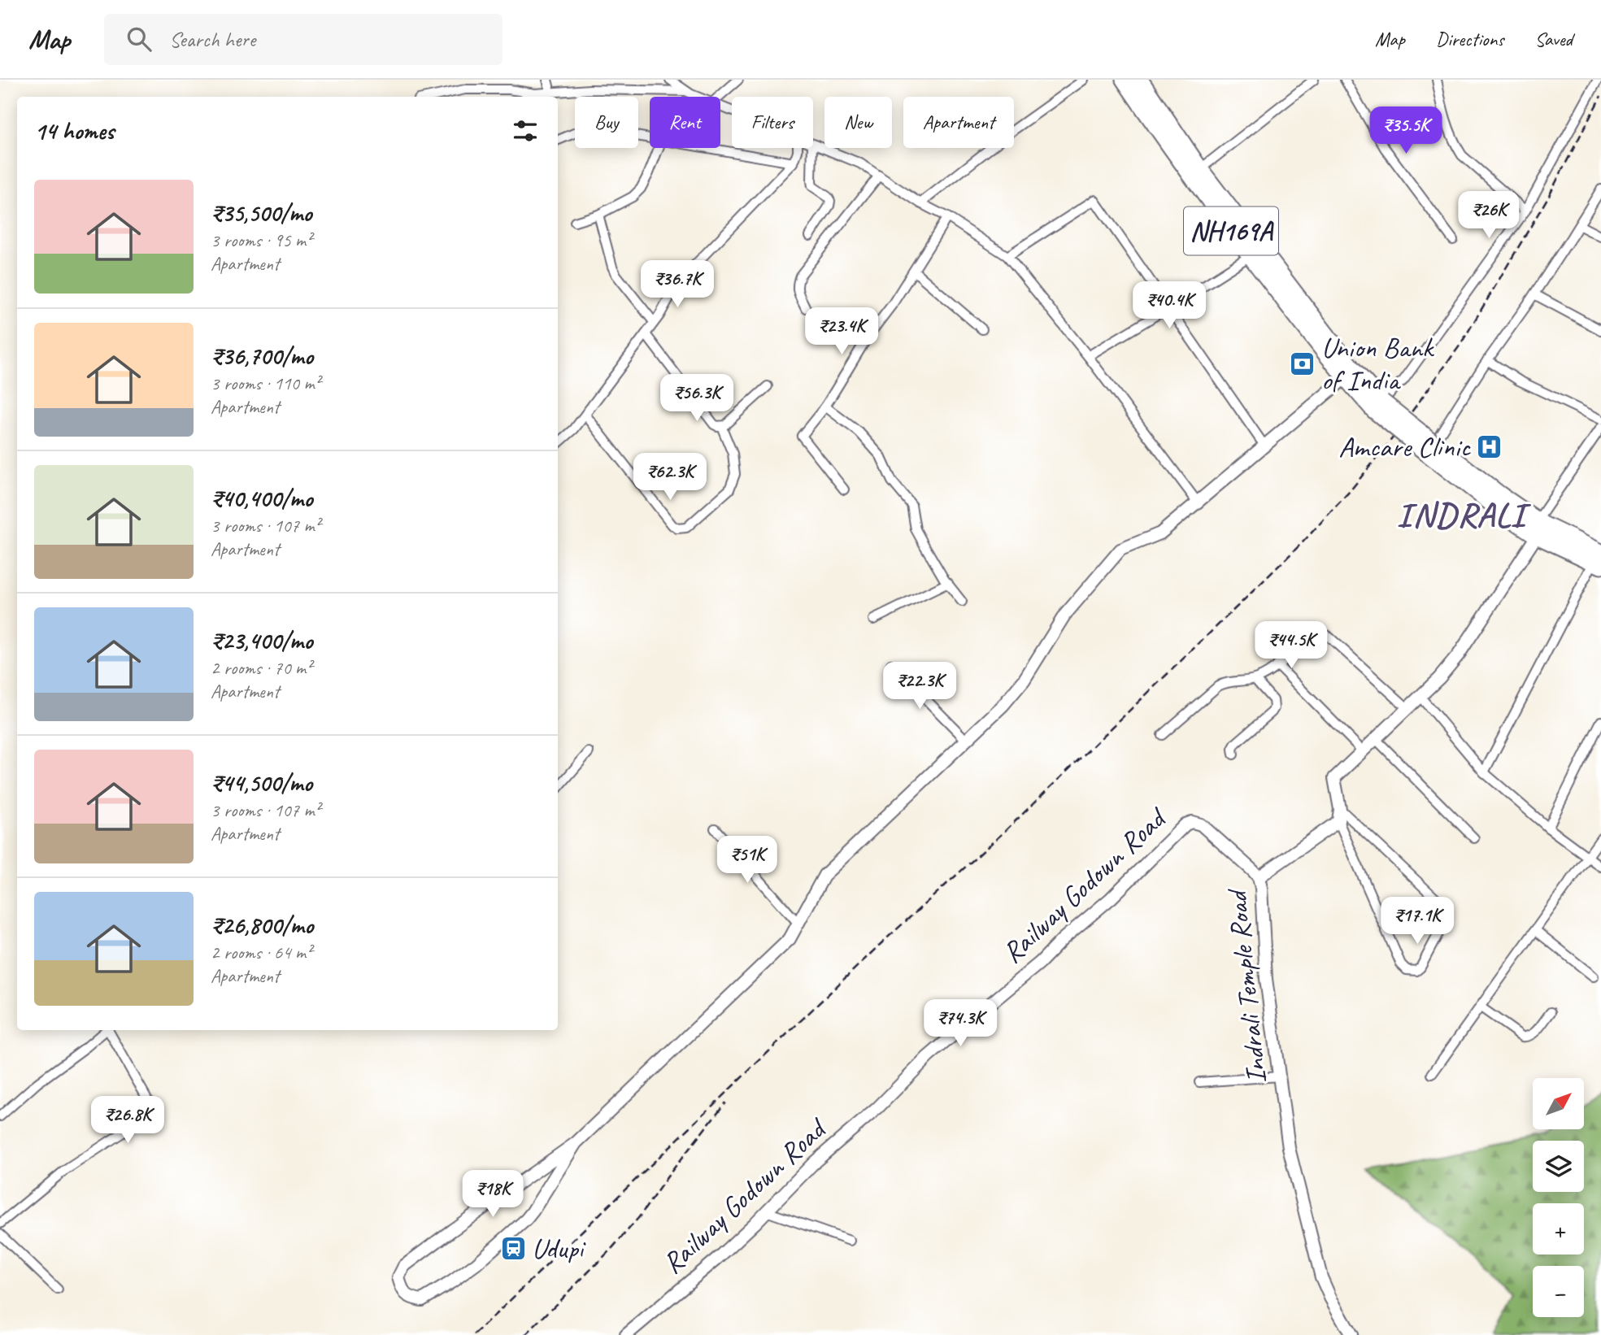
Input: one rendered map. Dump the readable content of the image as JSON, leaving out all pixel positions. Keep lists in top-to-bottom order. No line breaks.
{"streets":{"highway":["NH169A"],"street":["Railway Godown Road","Indrali Temple Road"]},"crossings":[["Railway Godown Road","Indrali Temple Road"]],"districts":["INDRALI"],"places":{"bank":["Union Bank of India"],"hospital":["Amcare Clinic"],"station":["Udupi"]},"north":"top right","page":{"header":"Map","search":"Search here","nav":["Map","Directions","Saved"],"chip":["Buy","Rent","Filters","New","Apartment"],"heading":"14 homes","price":["₹35.5K","₹26K","₹36.7K","₹40.4K","₹23.4K","₹56.3K","₹62.3K","₹44.5K","₹22.3K","₹51K","₹17.1K","₹74.3K","₹26.8K","₹18K"],"list":[{"name":"₹35,500/mo","note":"3 rooms · 95 m² · Apartment"},{"name":"₹36,700/mo","note":"3 rooms · 110 m² · Apartment"},{"name":"₹40,400/mo","note":"3 rooms · 107 m² · Apartment"},{"name":"₹23,400/mo","note":"2 rooms · 70 m² · Apartment"},{"name":"₹44,500/mo","note":"3 rooms · 107 m² · Apartment"},{"name":"₹26,800/mo","note":"2 rooms · 64 m² · Apartment"}],"map_buttons":["+","−"]}}
